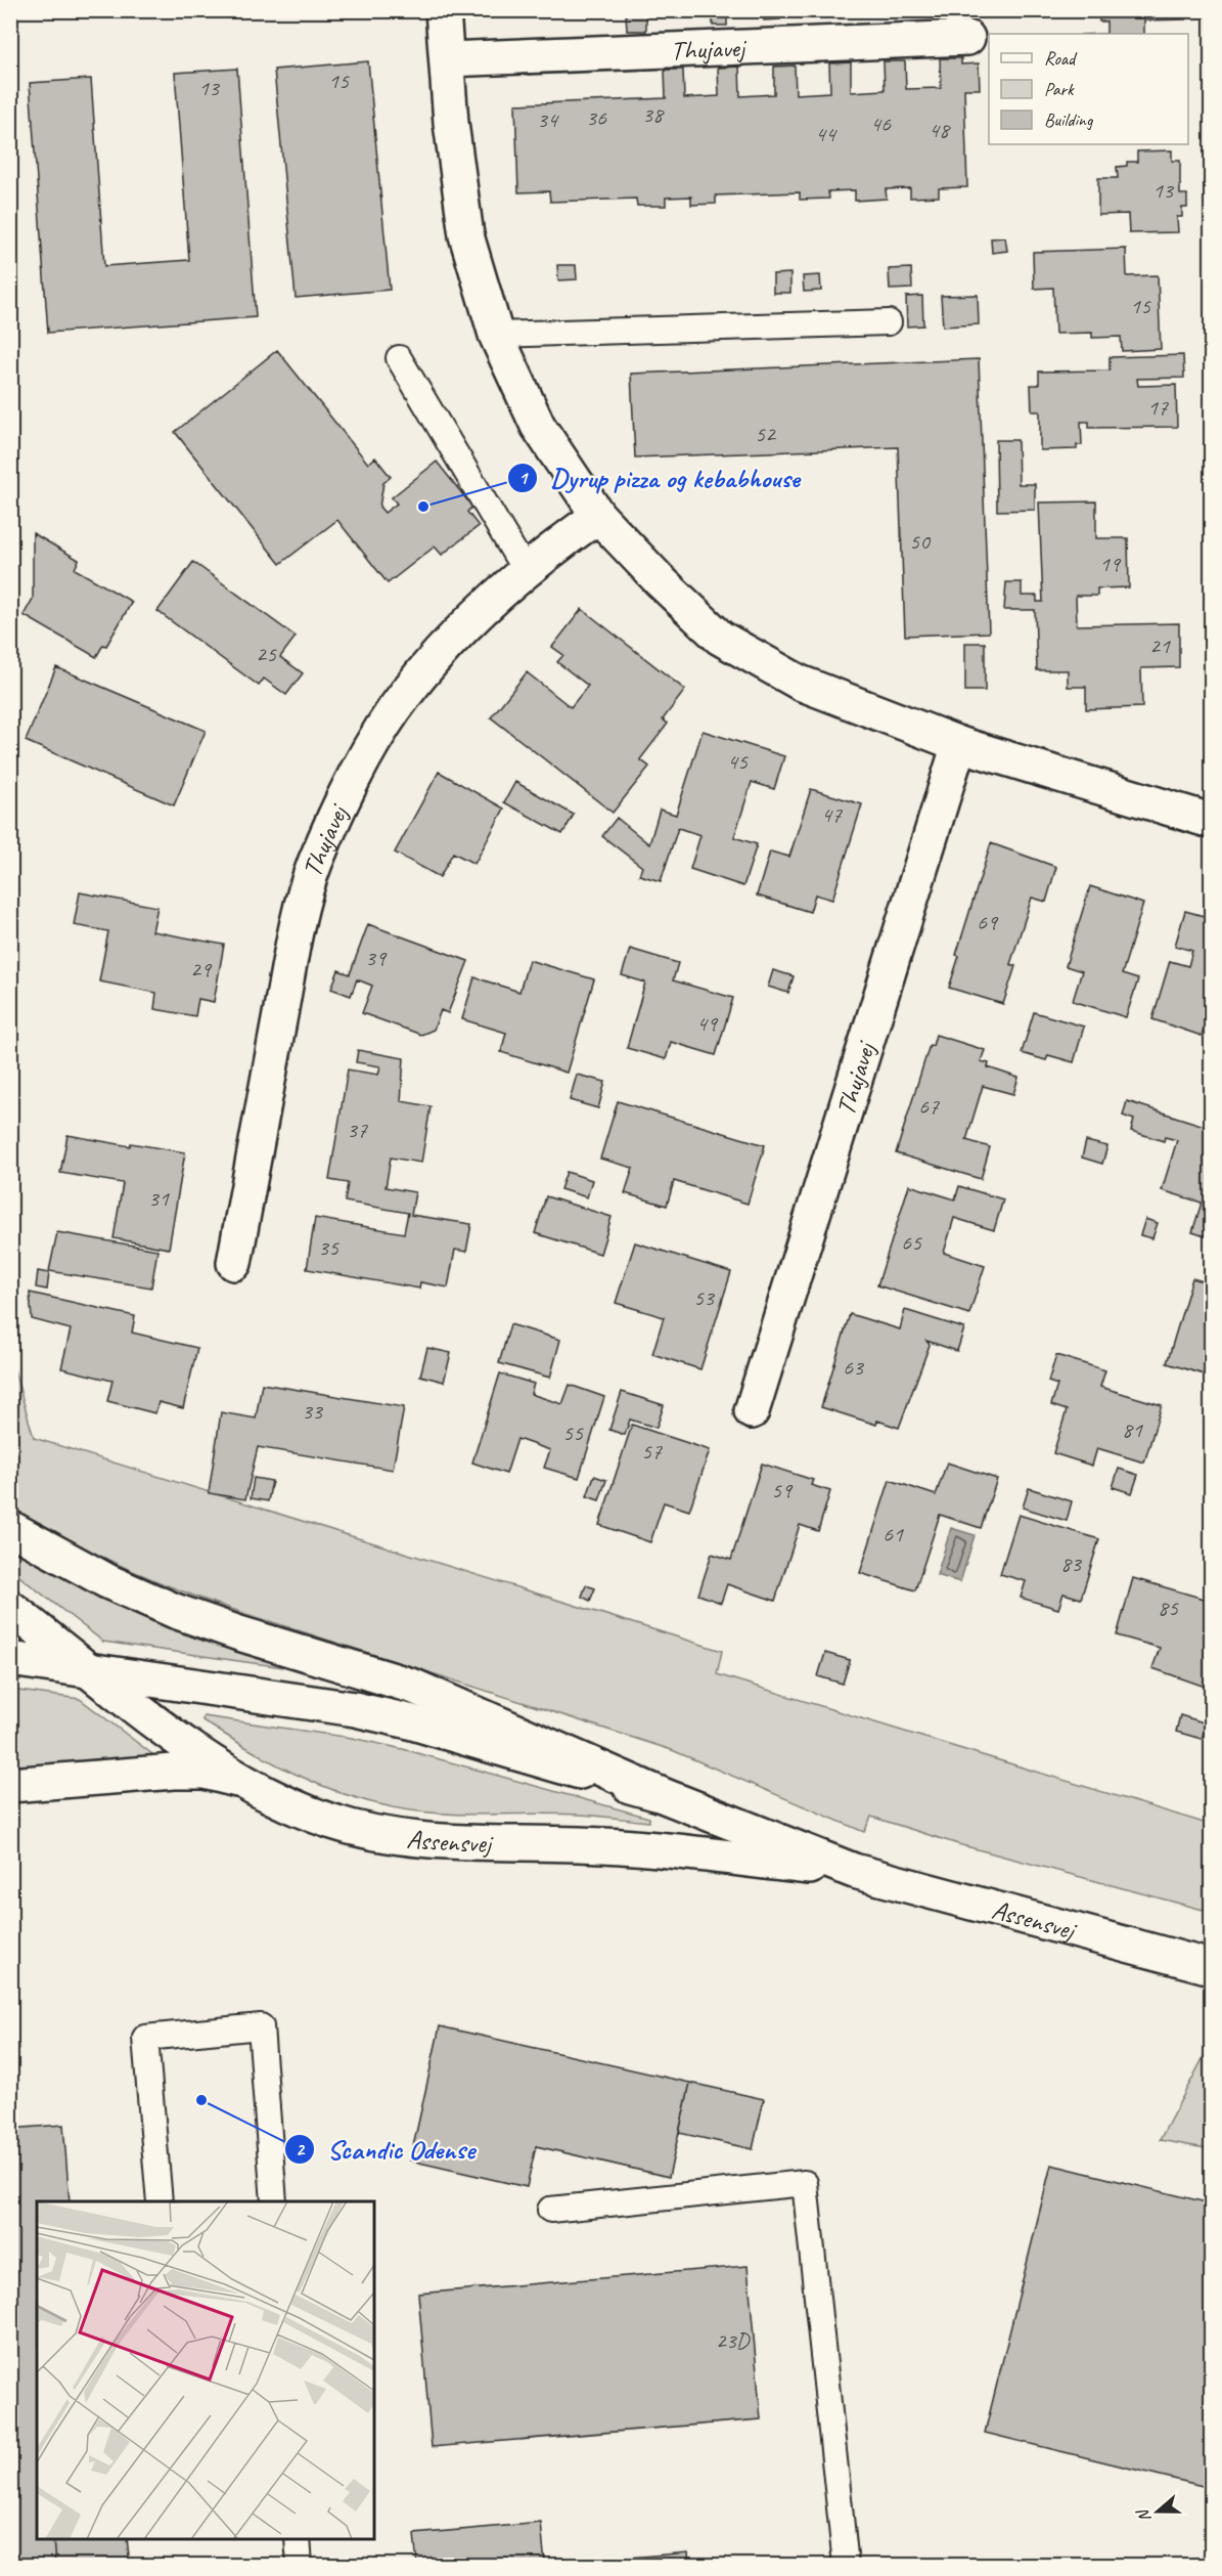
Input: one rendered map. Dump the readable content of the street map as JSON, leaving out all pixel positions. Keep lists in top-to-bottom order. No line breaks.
{"streets":{"main road":["Thujavej","Assensvej"]},"places":["Dyrup pizza og kebabhouse","Scandic Odense"],"house_numbers":["15","13","38","36","34","46","48","44","13","15","17","52","50","19","21","25","45","47","69","39","29","49","67","37","31","65","35","53","63","33","81","55","57","59","61","83","85","23D"],"legend":["Road","Park","Building"],"north":"left"}
